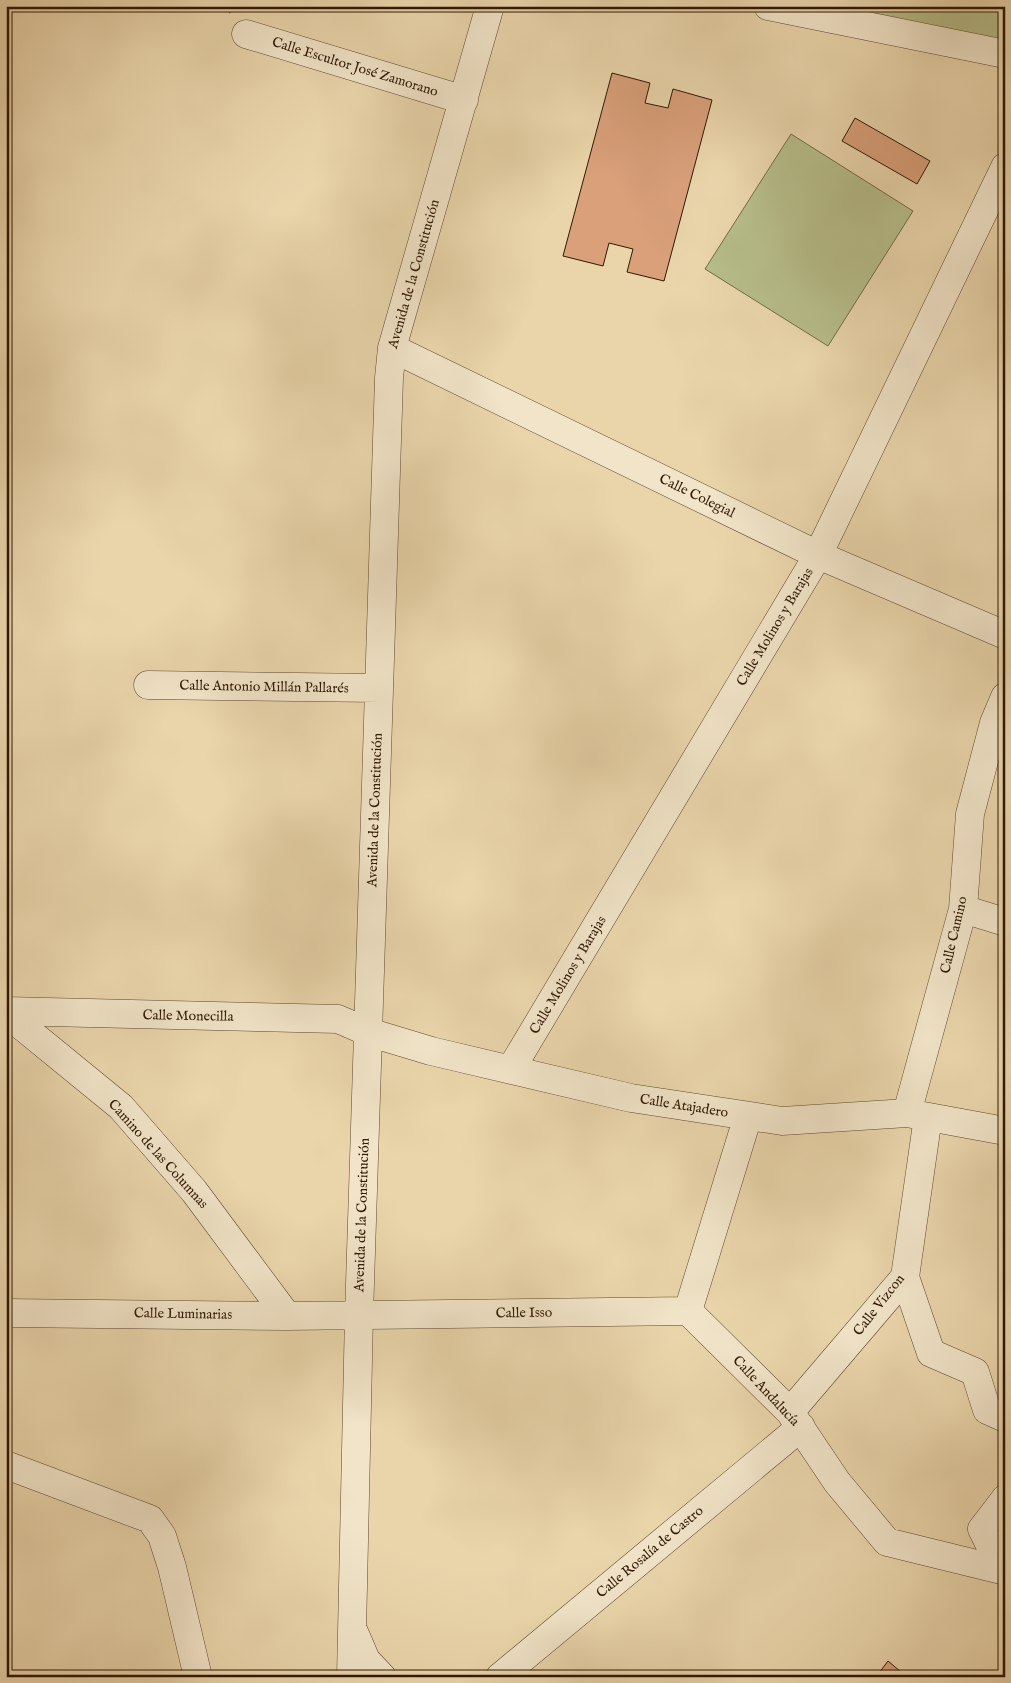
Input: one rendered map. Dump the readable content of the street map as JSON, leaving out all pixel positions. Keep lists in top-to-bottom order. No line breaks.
{"streets":{"street":["Calle Escultor José Zamorano","Avenida de la Constitución","Calle Colegial","Calle Molinos y Barajas","Calle Antonio Millán Pallarés","Calle Camino","Calle Monecilla","Calle Atajadero","Camino de las Columnas","Calle Vizcon","Calle Isso","Calle Luminarias","Calle Andalucía","Calle Rosalía de Castro"]},"crossings":[["Calle Escultor José Zamorano","Avenida de la Constitución"],["Avenida de la Constitución","Calle Colegial"],["Avenida de la Constitución","Calle Antonio Millán Pallarés"],["Avenida de la Constitución","Calle Monecilla"],["Avenida de la Constitución","Calle Atajadero"],["Avenida de la Constitución","Calle Isso"],["Avenida de la Constitución","Calle Luminarias"],["Calle Colegial","Calle Molinos y Barajas"],["Calle Molinos y Barajas","Calle Atajadero"],["Calle Camino","Calle Atajadero"],["Calle Camino","Calle Vizcon"],["Calle Monecilla","Calle Atajadero"],["Calle Monecilla","Camino de las Columnas"],["Calle Atajadero","Calle Vizcon"],["Camino de las Columnas","Calle Luminarias"],["Calle Vizcon","Calle Andalucía"],["Calle Vizcon","Calle Rosalía de Castro"],["Calle Isso","Calle Luminarias"],["Calle Isso","Calle Andalucía"],["Calle Andalucía","Calle Rosalía de Castro"]]}
